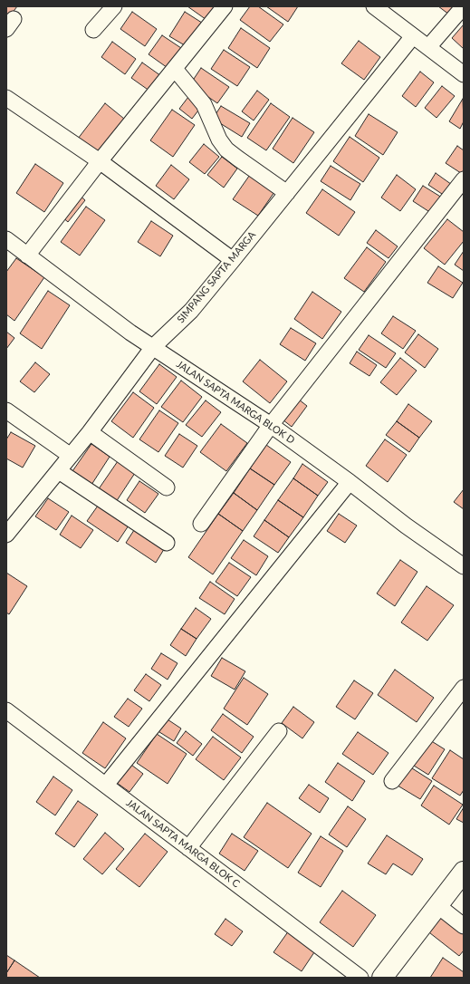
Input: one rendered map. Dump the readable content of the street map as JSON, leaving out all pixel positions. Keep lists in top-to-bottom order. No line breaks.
{"streets":{"street":["SIMPANG SAPTA MARGA","JALAN SAPTA MARGA BLOK D","JALAN SAPTA MARGA BLOK C"]},"crossings":[["SIMPANG SAPTA MARGA","JALAN SAPTA MARGA BLOK D"]]}
